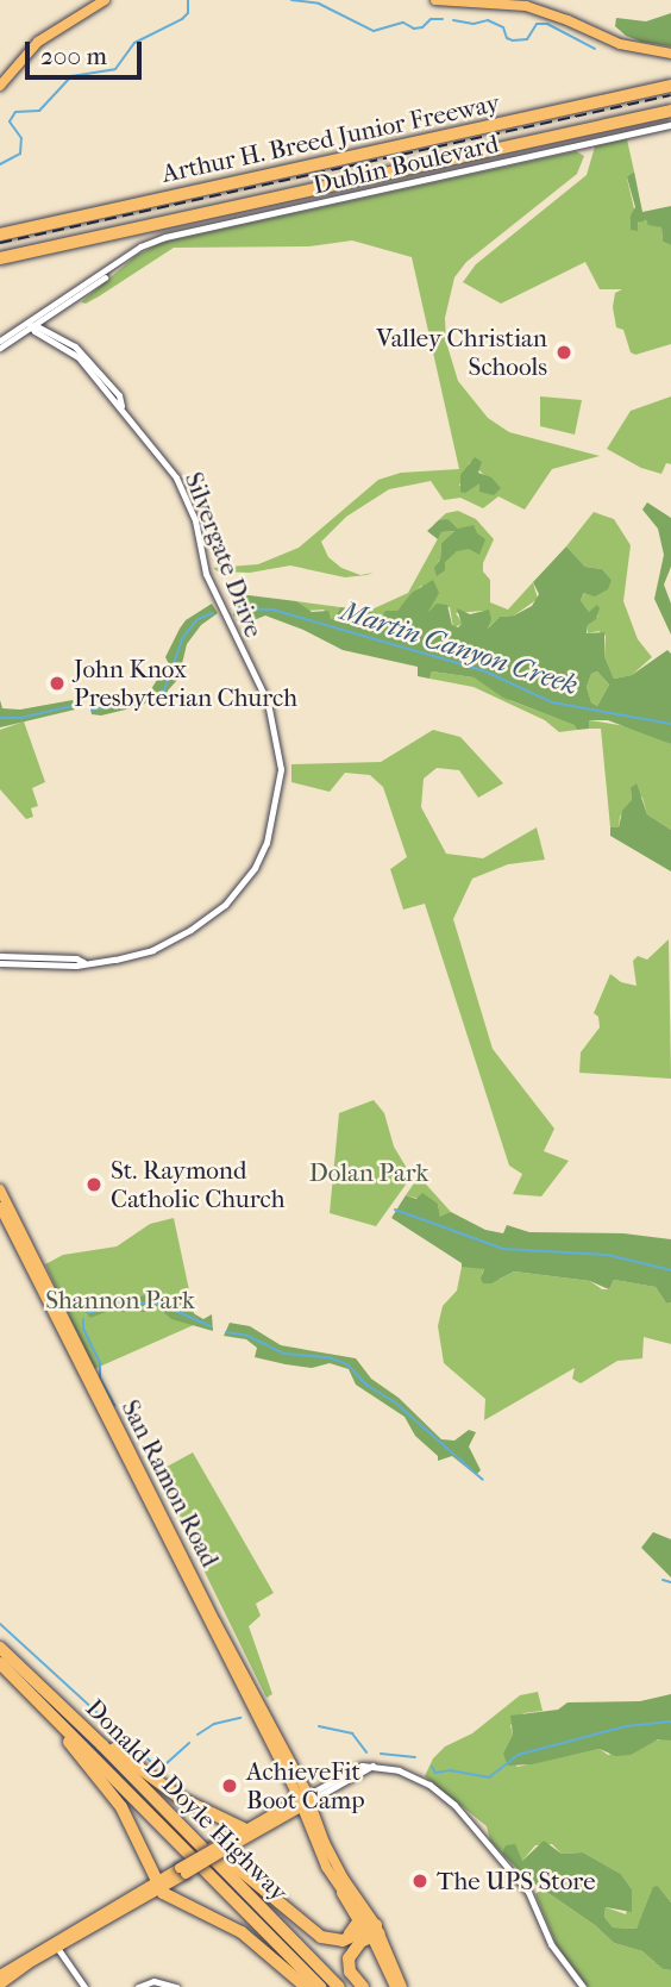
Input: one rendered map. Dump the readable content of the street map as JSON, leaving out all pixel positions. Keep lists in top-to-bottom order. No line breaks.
{"streets":{"highway":["Arthur H. Breed Junior Freeway","Donald D Doyle Highway"],"main road":["San Ramon Road"],"street":["Dublin Boulevard","Silvergate Drive"]},"crossings":[["Dublin Boulevard","Silvergate Drive"]],"water":["Martin Canyon Creek"],"parks":["Dolan Park","Shannon Park"],"places":["Valley Christian Schools","John Knox Presbyterian Church","St. Raymond Catholic Church","AchieveFit Boot Camp","The UPS Store"],"scale_bar":"200 m"}
